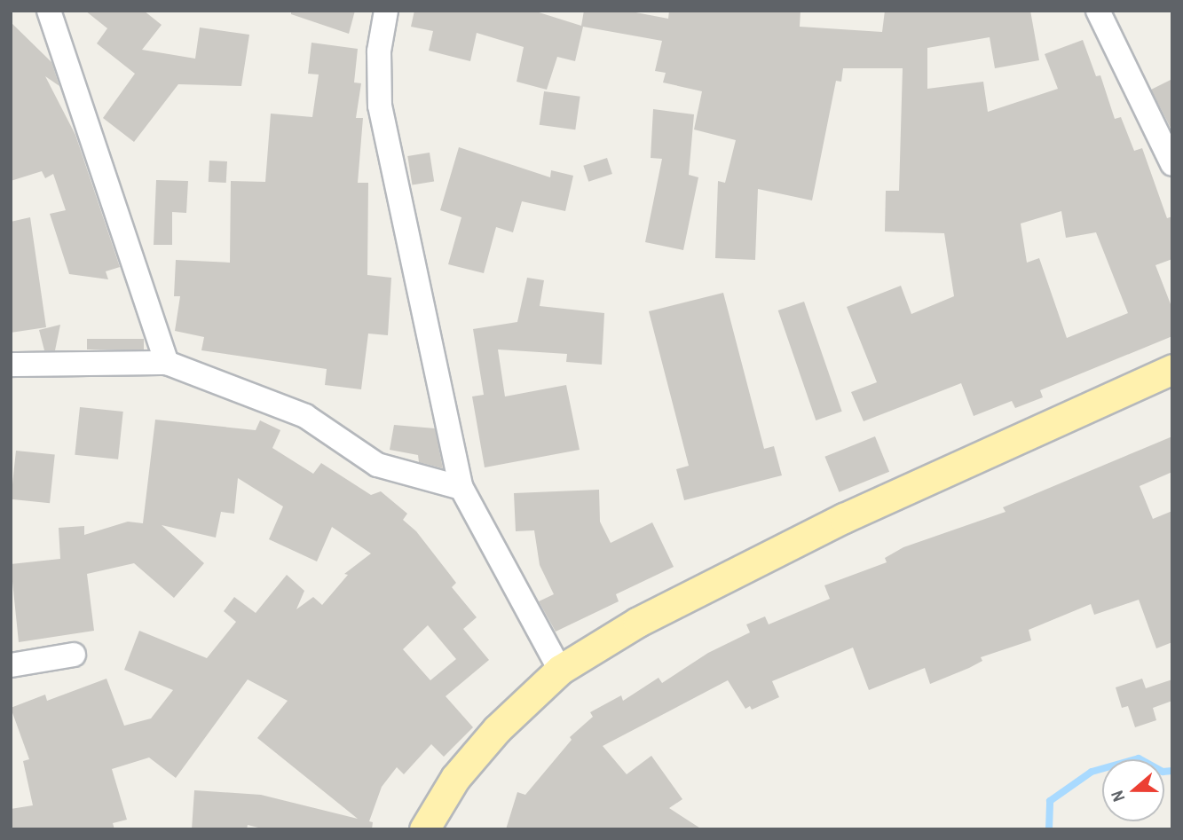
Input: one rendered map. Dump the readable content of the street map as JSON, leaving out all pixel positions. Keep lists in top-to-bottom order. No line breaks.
{"north":"left"}
